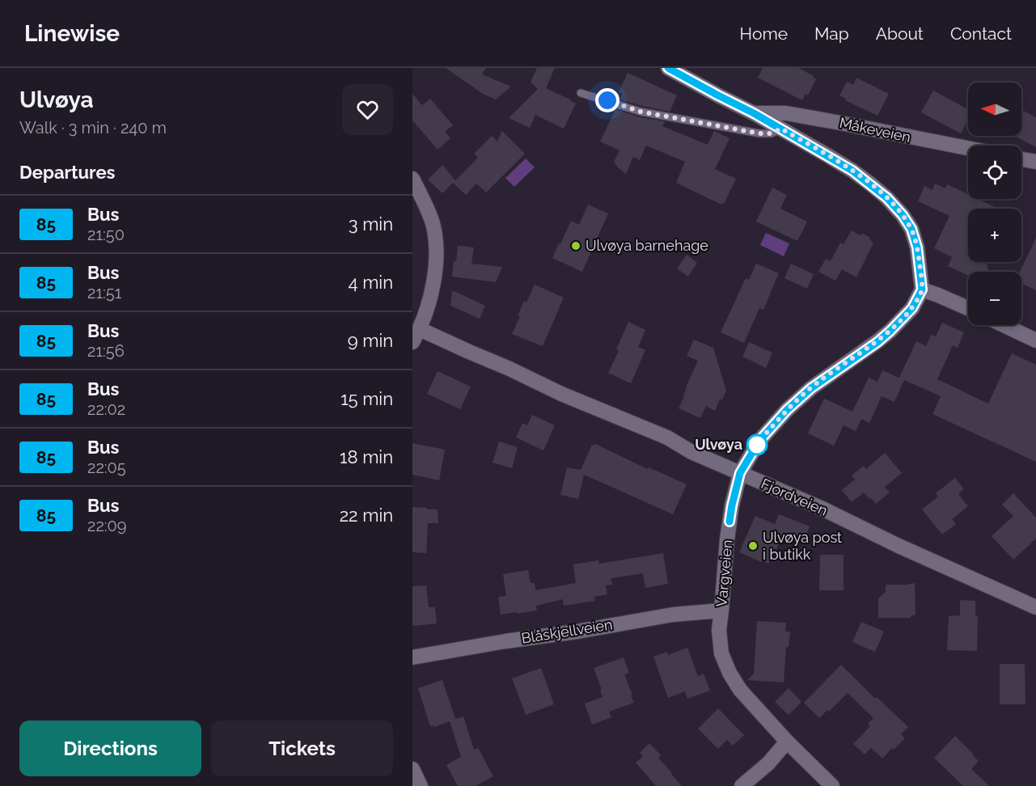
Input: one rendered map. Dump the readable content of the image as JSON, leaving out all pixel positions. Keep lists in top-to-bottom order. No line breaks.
{"streets":{"street":["Måkeveien","Fjordveien","Vargveien","Blåskjellveien"]},"crossings":[["Fjordveien","Vargveien"],["Vargveien","Blåskjellveien"]],"places":["Ulvøya barnehage","Ulvøya","Ulvøya post i butikk"],"lines":["bus line 85"],"north":"left","page":{"header":"Linewise","nav":["Home","Map","About","Contact"],"heading":[["Ulvøya","Walk · 3 min · 240 m"],"Departures"],"map_buttons":["+","−"],"list":[{"mark":"85","name":"Bus","note":"21:50","value":"3 min"},{"mark":"85","name":"Bus","note":"21:51","value":"4 min"},{"mark":"85","name":"Bus","note":"21:56","value":"9 min"},{"mark":"85","name":"Bus","note":"22:02","value":"15 min"},{"mark":"85","name":"Bus","note":"22:05","value":"18 min"},{"mark":"85","name":"Bus","note":"22:09","value":"22 min"}],"buttons":["Directions","Tickets"]}}
